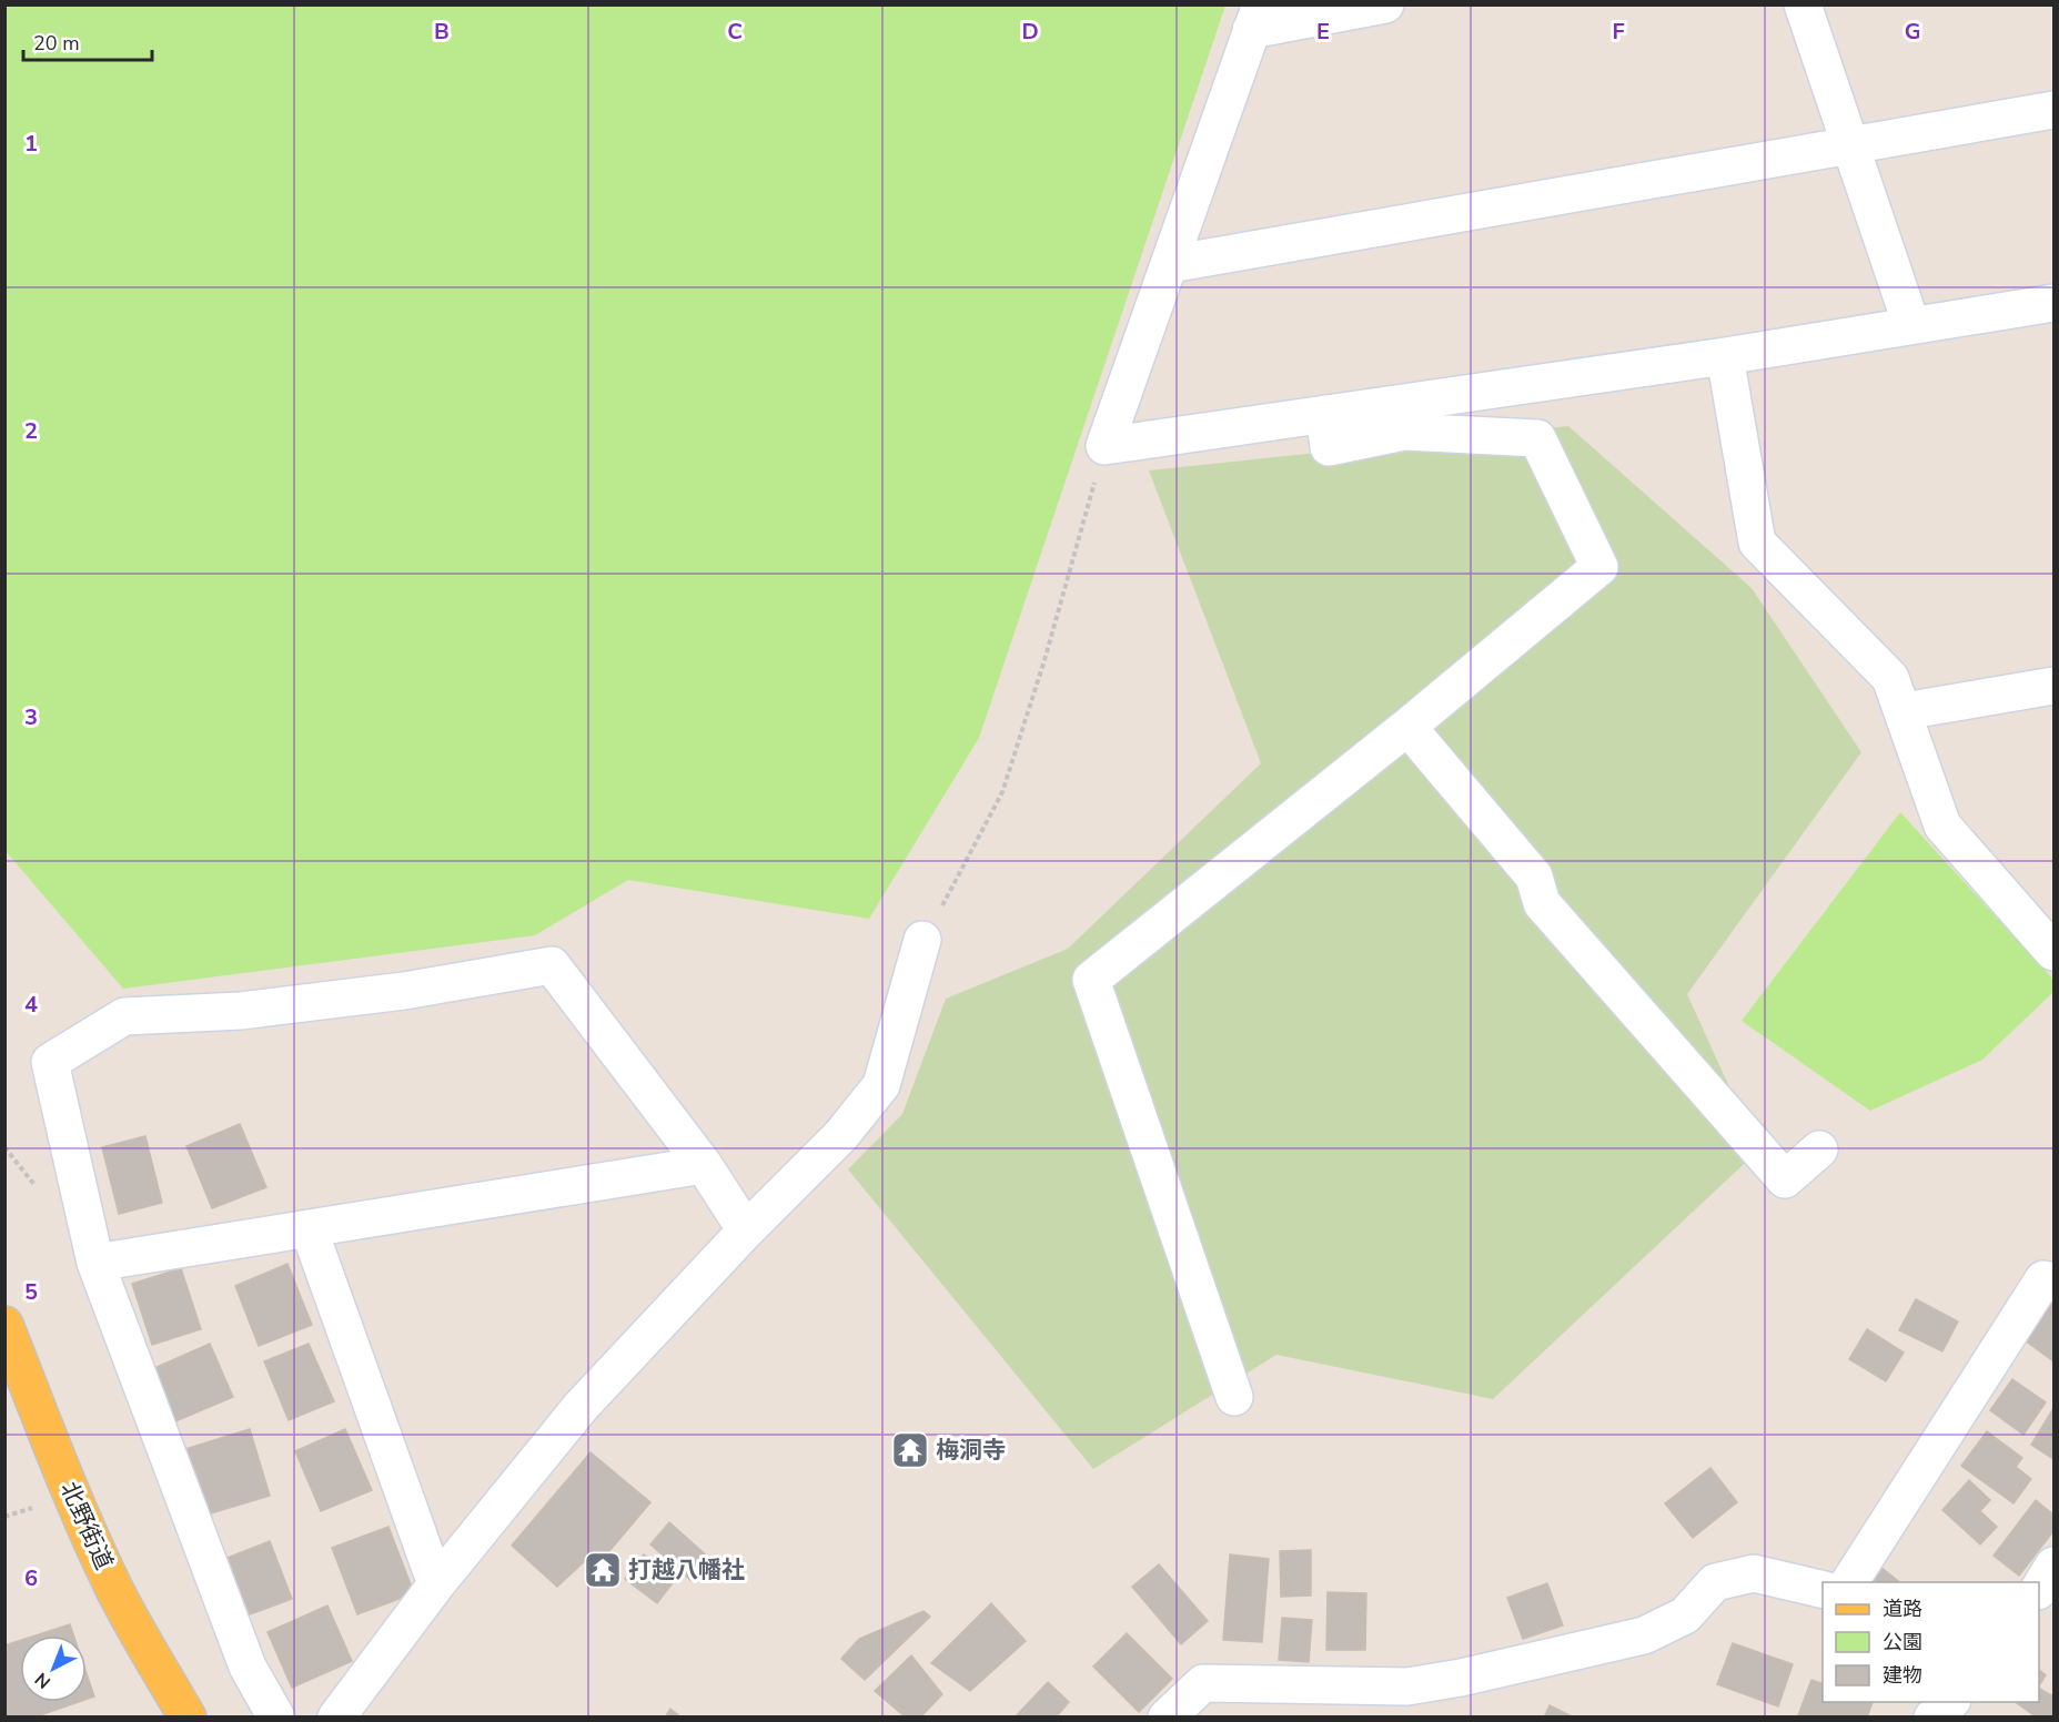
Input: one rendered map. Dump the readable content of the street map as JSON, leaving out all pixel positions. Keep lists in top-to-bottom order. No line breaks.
{"streets":{"main road":["北野街道"]},"places":{"temple":["梅洞寺","打越八幡社"]},"legend":["道路","公園","建物"],"scale_bar":"20 m","north":"bottom left","grid":{"columns":["B","C","D","E","F","G"],"rows":["1","2","3","4","5","6"]}}
